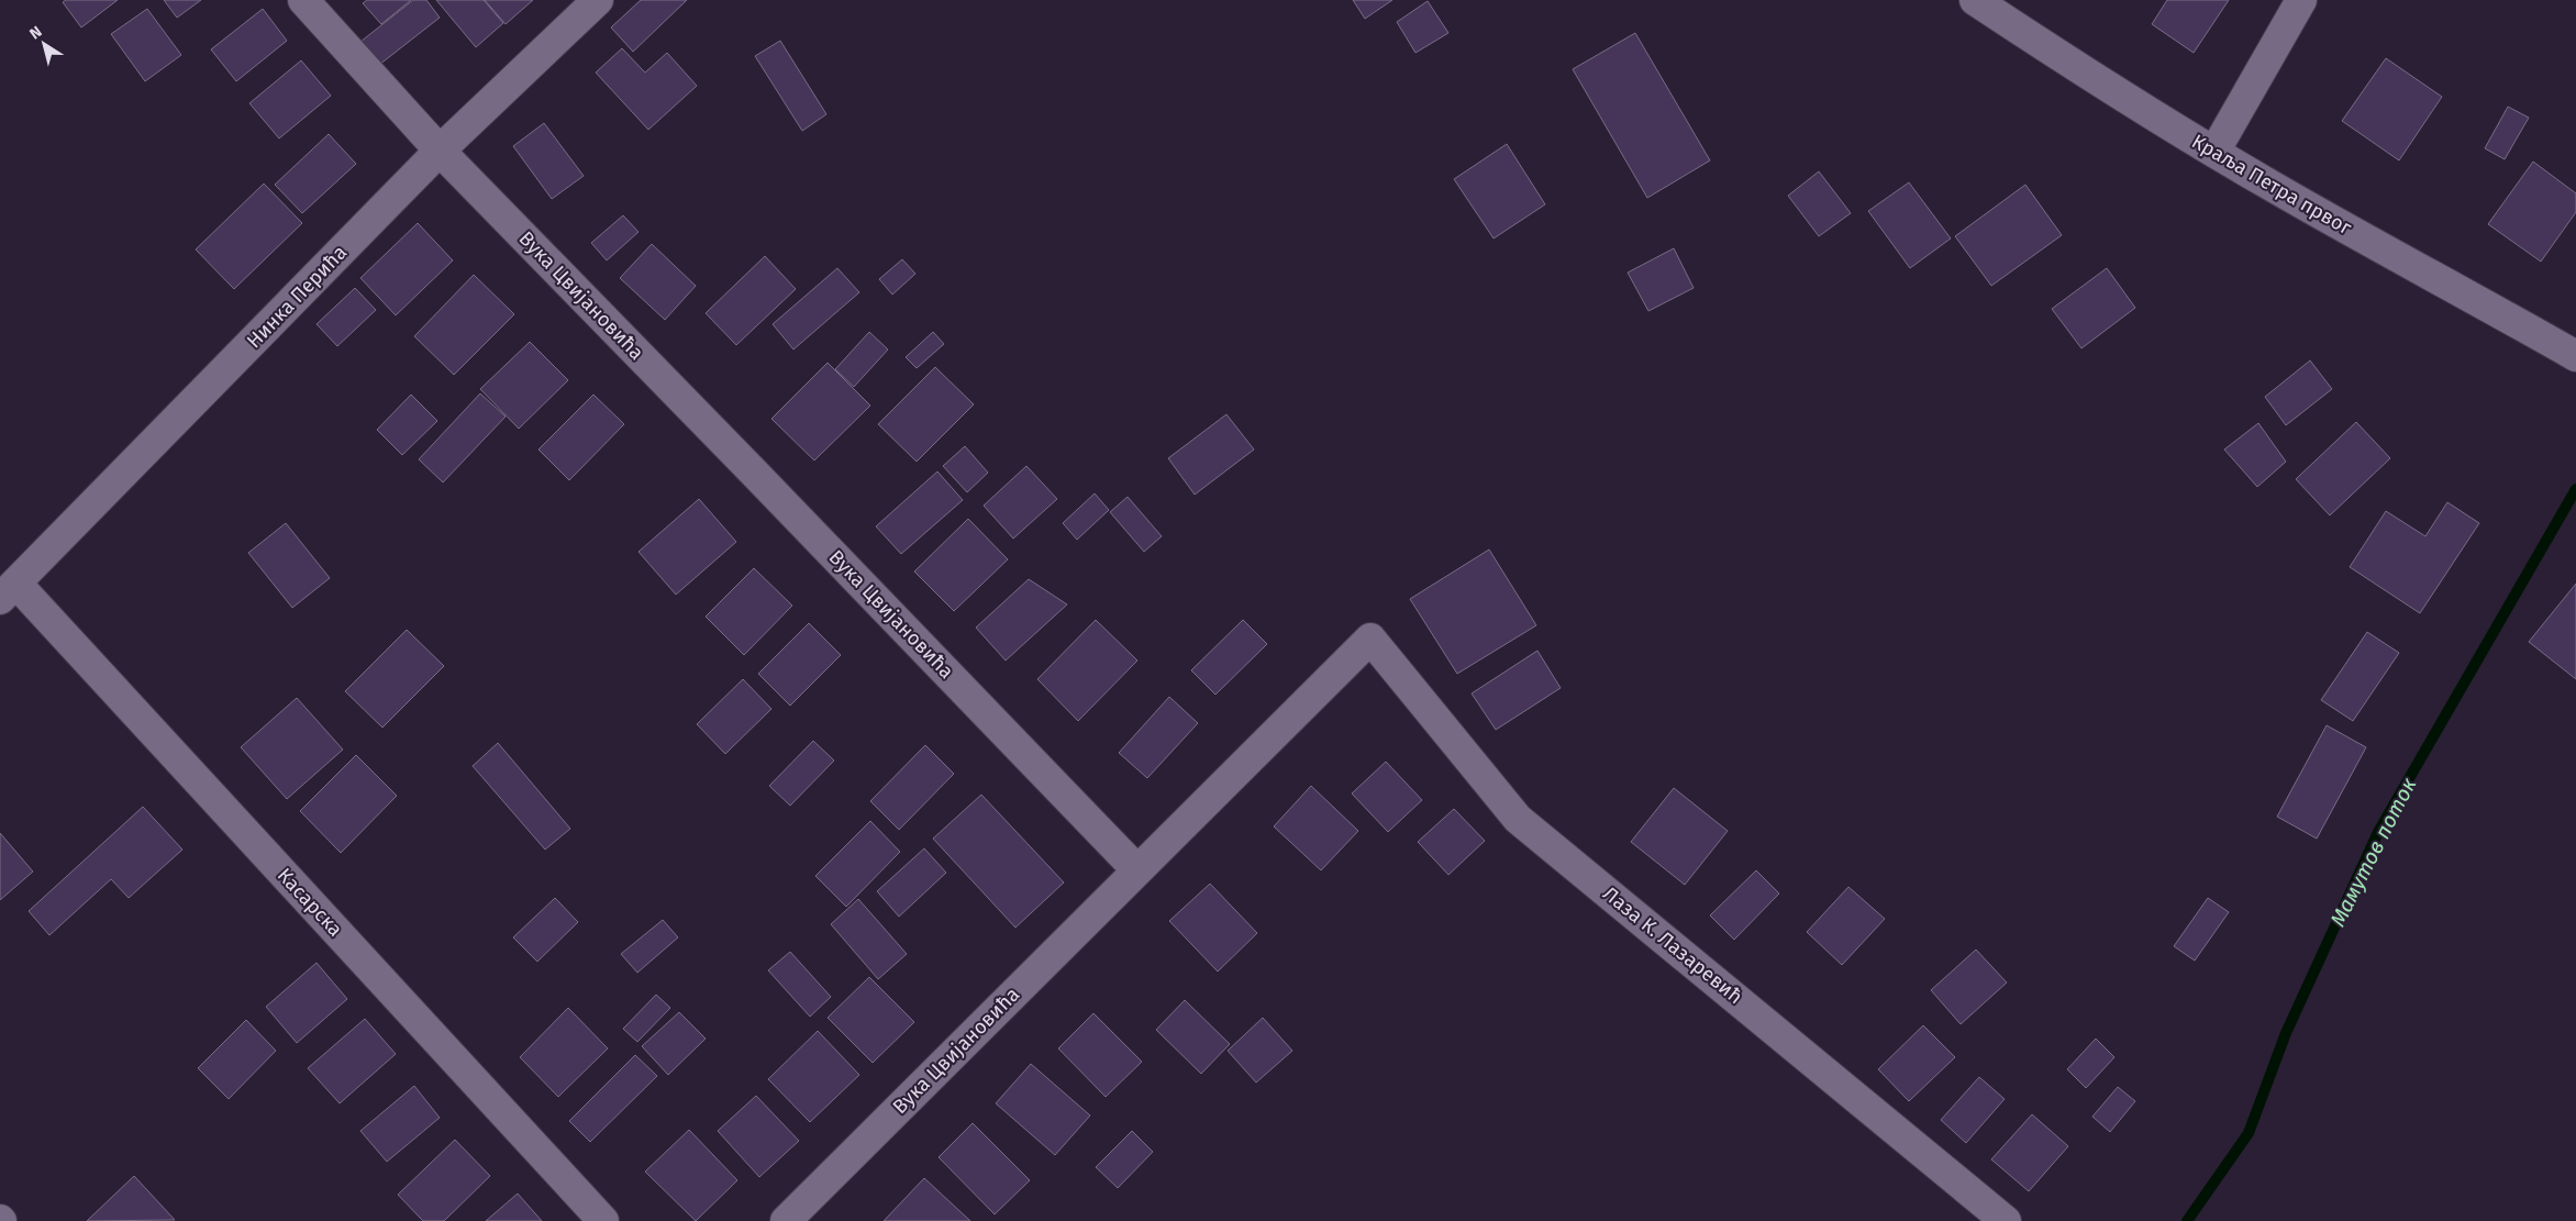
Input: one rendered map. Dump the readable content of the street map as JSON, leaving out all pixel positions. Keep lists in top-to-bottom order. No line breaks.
{"streets":{"street":["Краља Петра првог","Вука Цвијановића","Нинка Перића","Касарска","Лаза К. Лазаревић"]},"crossings":[["Вука Цвијановића","Нинка Перића"],["Вука Цвијановића","Лаза К. Лазаревић"],["Нинка Перића","Касарска"]],"water":["Мамутов поток"],"north":"top left"}
